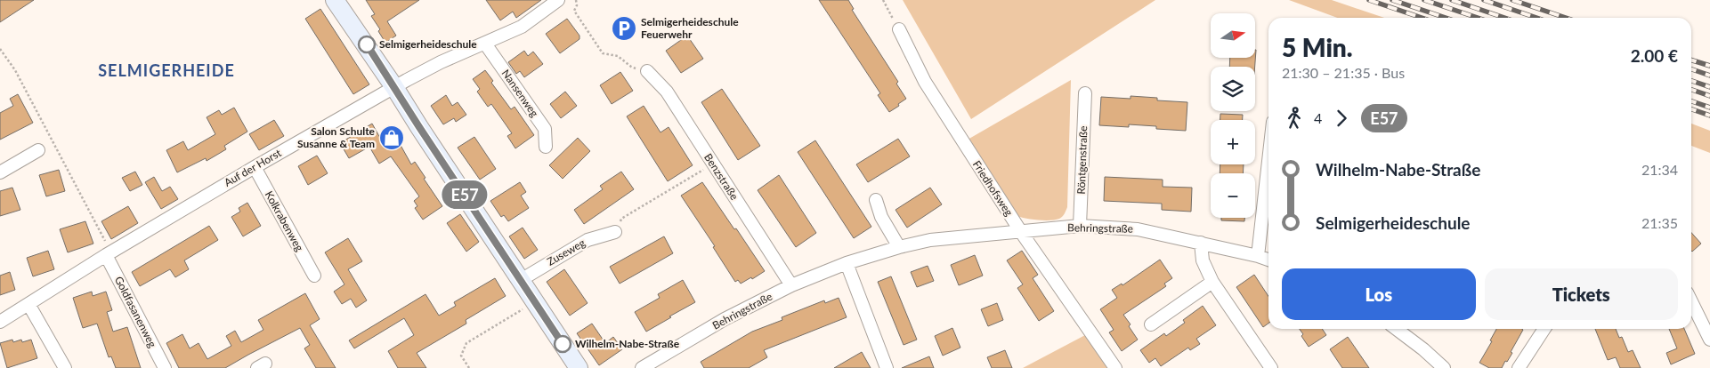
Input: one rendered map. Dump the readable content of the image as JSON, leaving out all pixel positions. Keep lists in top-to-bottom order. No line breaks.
{"streets":{"street":["Nansenweg","Röntgenstraße","Auf der Horst","Benzstraße","Friedhofsweg","Kolkrabenweg","Behringstraße","Zuseweg","Goldfasanenweg"]},"crossings":[["Nansenweg","Auf der Horst"],["Röntgenstraße","Behringstraße"],["Auf der Horst","Kolkrabenweg"],["Auf der Horst","Goldfasanenweg"],["Benzstraße","Behringstraße"],["Friedhofsweg","Behringstraße"]],"districts":["SELMIGERHEIDE"],"places":{"parking":["Selmigerheideschule Feuerwehr"],"other":["Selmigerheideschule","Wilhelm-Nabe-Straße"],"shop":["Salon Schulte Susanne & Team"]},"lines":["bus line E57"],"north":"right","page":{"on_map":"E57","map_buttons":["+","−"],"heading":["5 Min.","21:30 – 21:35 · Bus","2.00 €"],"legs":["4","E57"],"list":[{"name":"Wilhelm-Nabe-Straße","value":"21:34"},{"name":"Selmigerheideschule","value":"21:35"}],"buttons":["Los","Tickets"]}}
